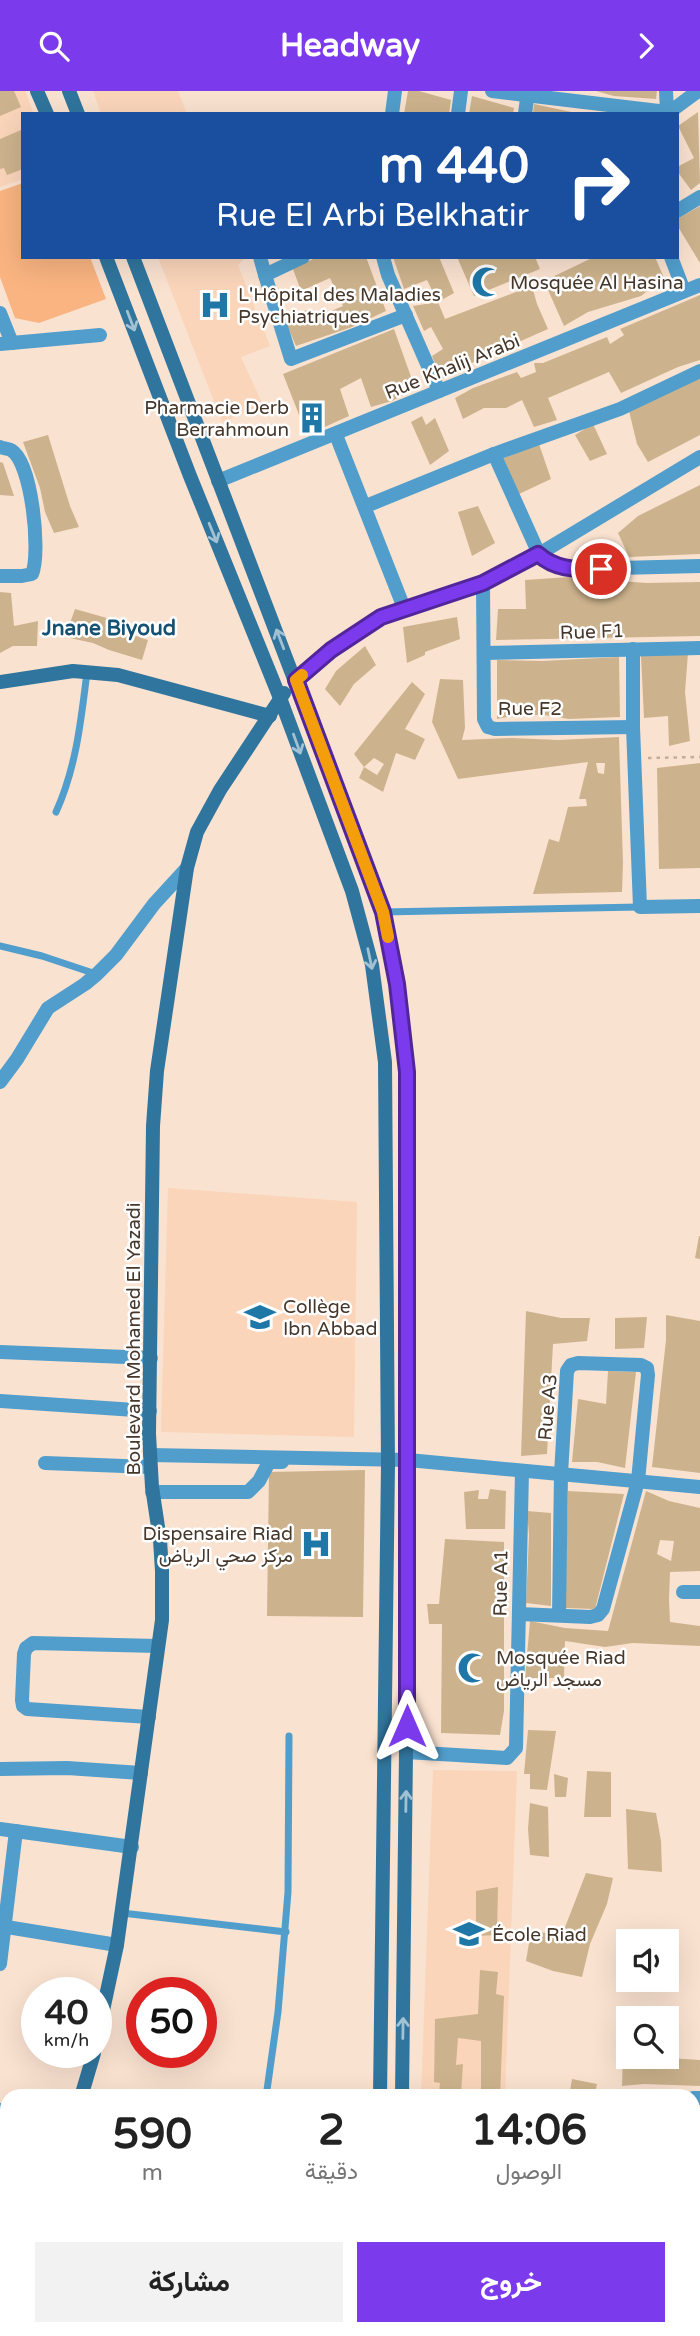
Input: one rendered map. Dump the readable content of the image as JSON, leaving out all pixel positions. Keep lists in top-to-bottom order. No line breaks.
{"streets":{"main road":["Boulevard Mohamed El Yazadi"],"street":["Rue Khalij Arabi","Rue F1","Rue F2","Rue A3","Rue A1"]},"crossings":[["Rue F1","Rue F2"]],"districts":["Jnane Biyoud"],"places":{"mosque":["Mosquée Al Hasina","Mosquée Riad مسجد الرياض"],"hospital":["L'Hôpital des Maladies Psychiatriques","Dispensaire Riad مركز صحي الرياض"],"building":["Pharmacie Derb Berrahmoun"],"school or university":["Collège Ibn Abbad","École Riad"]},"page":{"header":"Headway","turn":["440 m","Rue El Arbi Belkhatir"],"speed":"40 km/h","limit":"50","eta":["14:06","الوصول","2","دقيقة","590","m"],"buttons":["خروج","مشاركة"]}}
